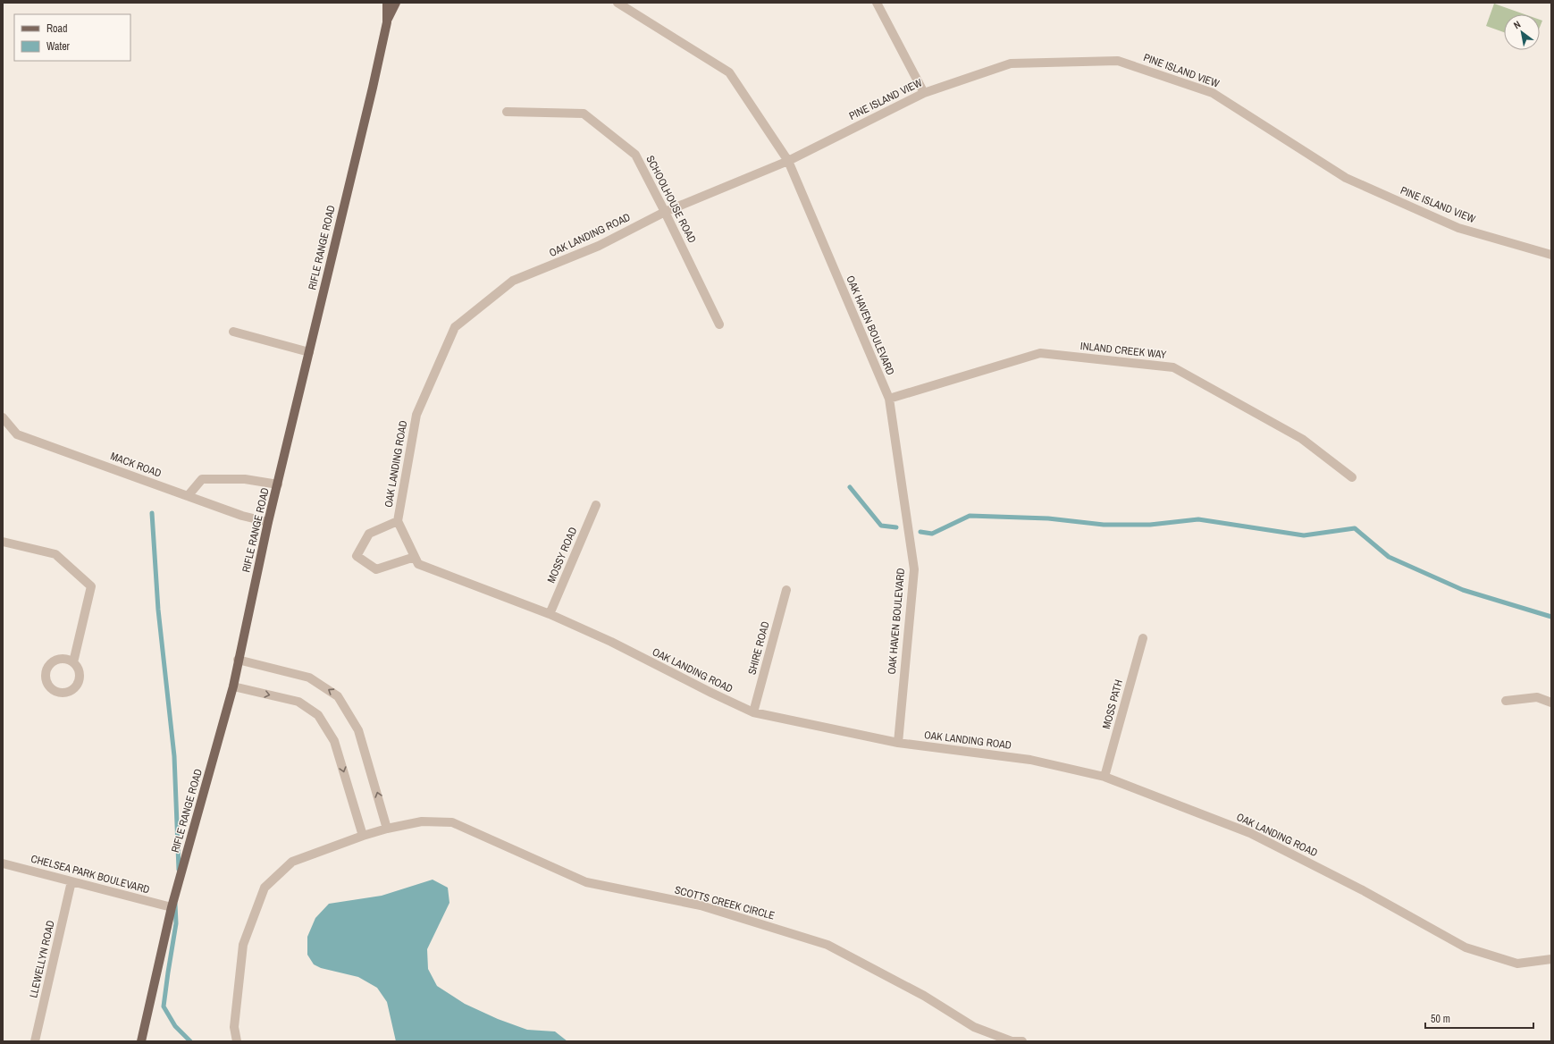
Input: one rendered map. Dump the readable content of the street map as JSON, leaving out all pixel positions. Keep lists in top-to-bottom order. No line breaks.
{"streets":{"main road":["RIFLE RANGE ROAD"],"street":["PINE ISLAND VIEW","SCHOOLHOUSE ROAD","OAK LANDING ROAD","OAK HAVEN BOULEVARD","INLAND CREEK WAY","MACK ROAD","MOSSY ROAD","SHIRE ROAD","MOSS PATH","CHELSEA PARK BOULEVARD","SCOTTS CREEK CIRCLE","LLEWELLYN ROAD"]},"crossings":[["PINE ISLAND VIEW","OAK LANDING ROAD"],["PINE ISLAND VIEW","OAK HAVEN BOULEVARD"],["SCHOOLHOUSE ROAD","OAK LANDING ROAD"],["OAK LANDING ROAD","OAK HAVEN BOULEVARD"],["OAK LANDING ROAD","MOSSY ROAD"],["OAK LANDING ROAD","SHIRE ROAD"],["OAK LANDING ROAD","MOSS PATH"],["RIFLE RANGE ROAD","MACK ROAD"],["RIFLE RANGE ROAD","CHELSEA PARK BOULEVARD"],["OAK HAVEN BOULEVARD","INLAND CREEK WAY"],["CHELSEA PARK BOULEVARD","LLEWELLYN ROAD"]],"legend":["Road","Water"],"scale_bar":"50 m","north":"top left"}
